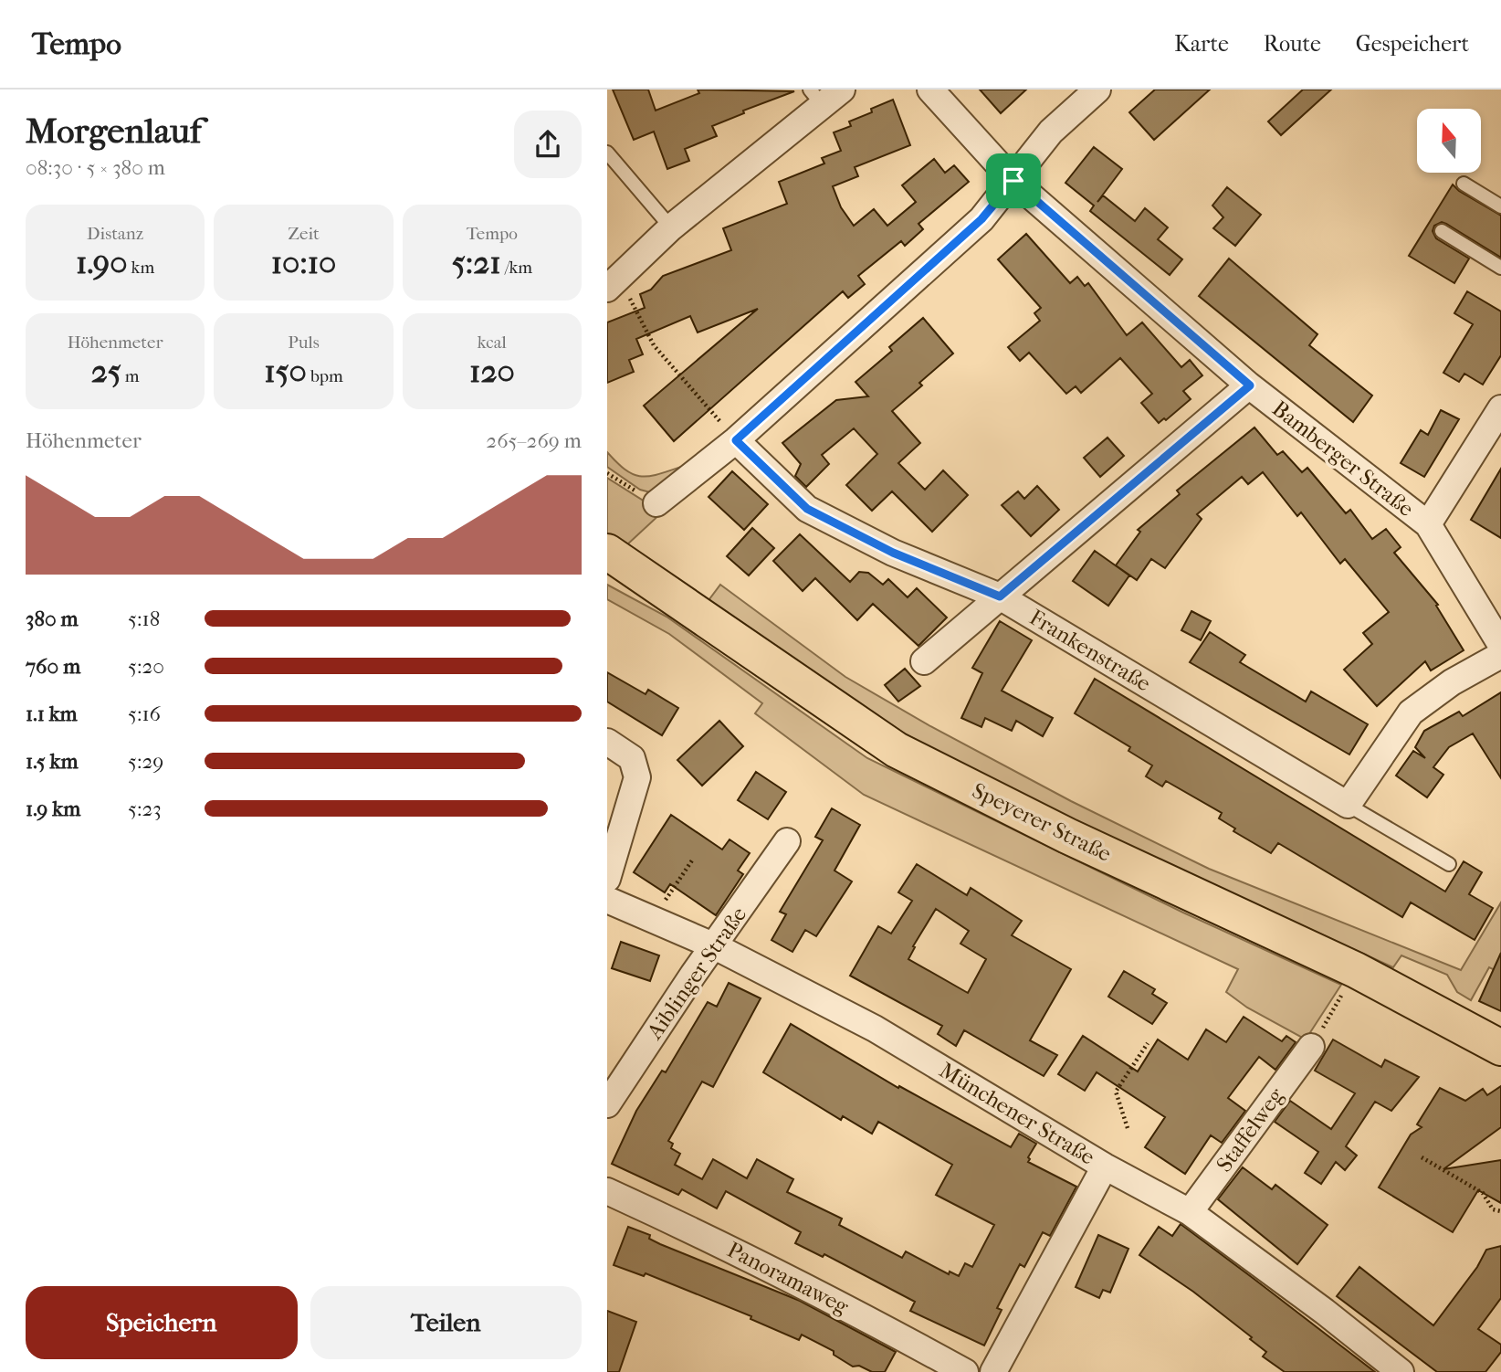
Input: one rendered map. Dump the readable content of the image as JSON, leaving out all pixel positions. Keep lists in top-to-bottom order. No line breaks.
{"streets":{"main road":["Speyerer Straße"],"street":["Bamberger Straße","Frankenstraße","Aiblinger Straße","Münchener Straße","Staffelweg","Panoramaweg"]},"crossings":[["Aiblinger Straße","Münchener Straße"],["Münchener Straße","Staffelweg"]],"north":"top","page":{"header":"Tempo","nav":["Karte","Route","Gespeichert"],"heading":["Morgenlauf","08:30 · 5 × 380 m"],"stats":[["Distanz","1.90 km"],["Zeit","10:10"],["Tempo","5:21 /km"],["Höhenmeter","25 m"],["Puls","150 bpm"],["kcal","120"]],"chart":["Höhenmeter","265–269 m"],"list":[{"name":"380 m","note":"5:18"},{"name":"760 m","note":"5:20"},{"name":"1.1 km","note":"5:16"},{"name":"1.5 km","note":"5:29"},{"name":"1.9 km","note":"5:23"}],"buttons":["Speichern","Teilen"]}}
